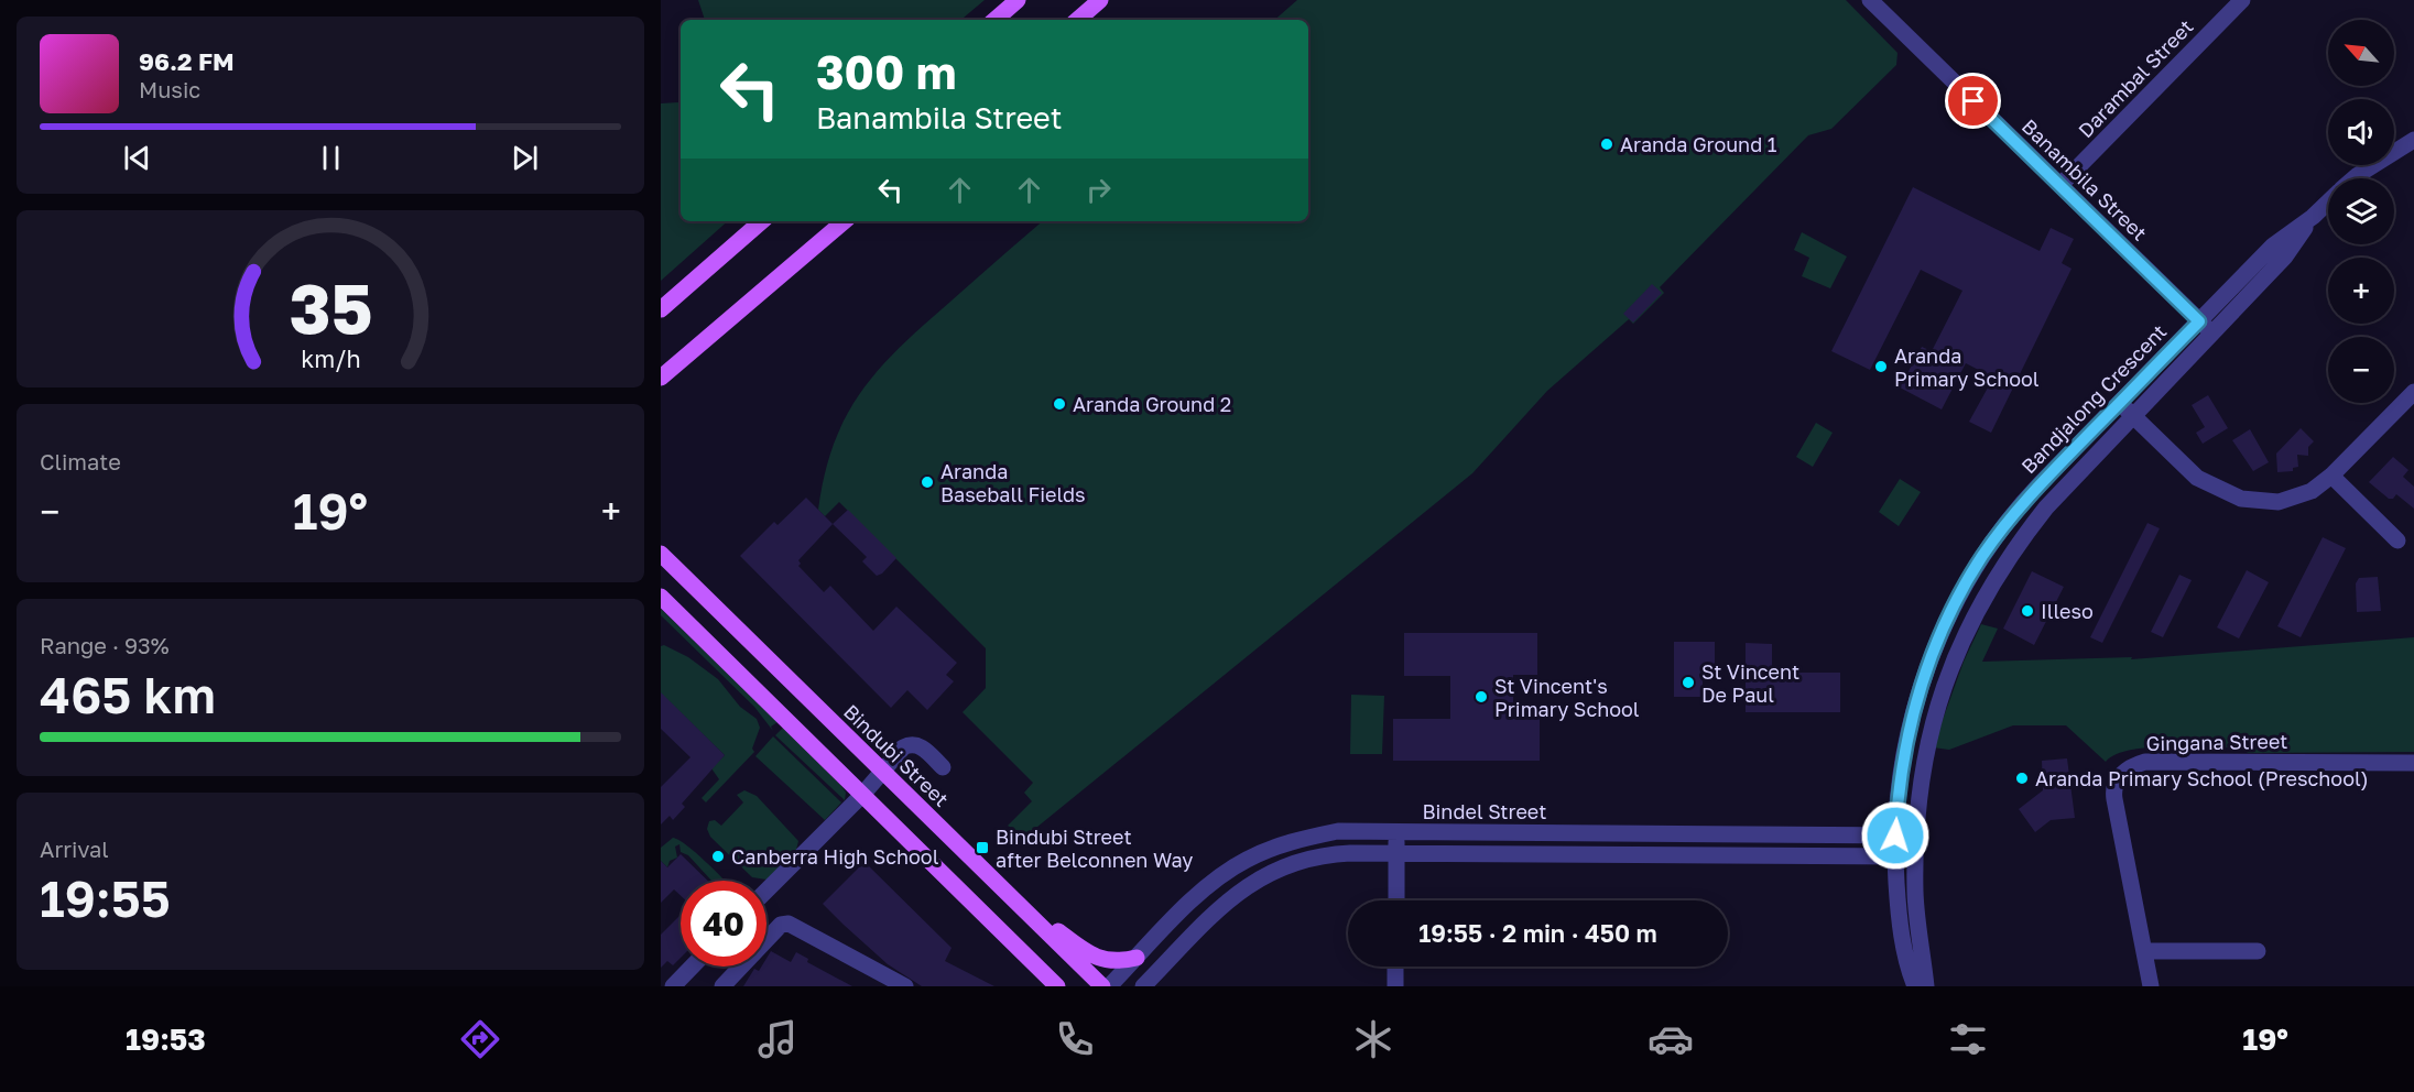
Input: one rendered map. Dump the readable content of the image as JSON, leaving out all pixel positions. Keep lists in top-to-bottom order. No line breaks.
{"streets":{"main road":["Bindubi Street"],"street":["Darambal Street","Banambila Street","Bandjalong Crescent","Gingana Street","Bindel Street"]},"crossings":[["Darambal Street","Banambila Street"],["Banambila Street","Bandjalong Crescent"],["Bandjalong Crescent","Bindel Street"]],"places":{"other":["Aranda Ground 1","Aranda Primary School","Aranda Ground 2","Aranda Baseball Fields","Illeso","St Vincent De Paul","St Vincent's Primary School","Aranda Primary School (Preschool)","Canberra High School"],"transit":["Bindubi Street after Belconnen Way"]},"north":"top left","page":{"map_buttons":["+","−"],"turn":["300 m","Banambila Street"],"song":["96.2 FM","Music"],"tile":["Climate",["Range · 93%","465 km"],["Arrival","19:55"]],"heat":["−","19°","+"],"limit":"40","trip":"19:55 · 2 min · 450 m","tabs":["19:53","19°"],"gauge":["35","km/h"]}}
